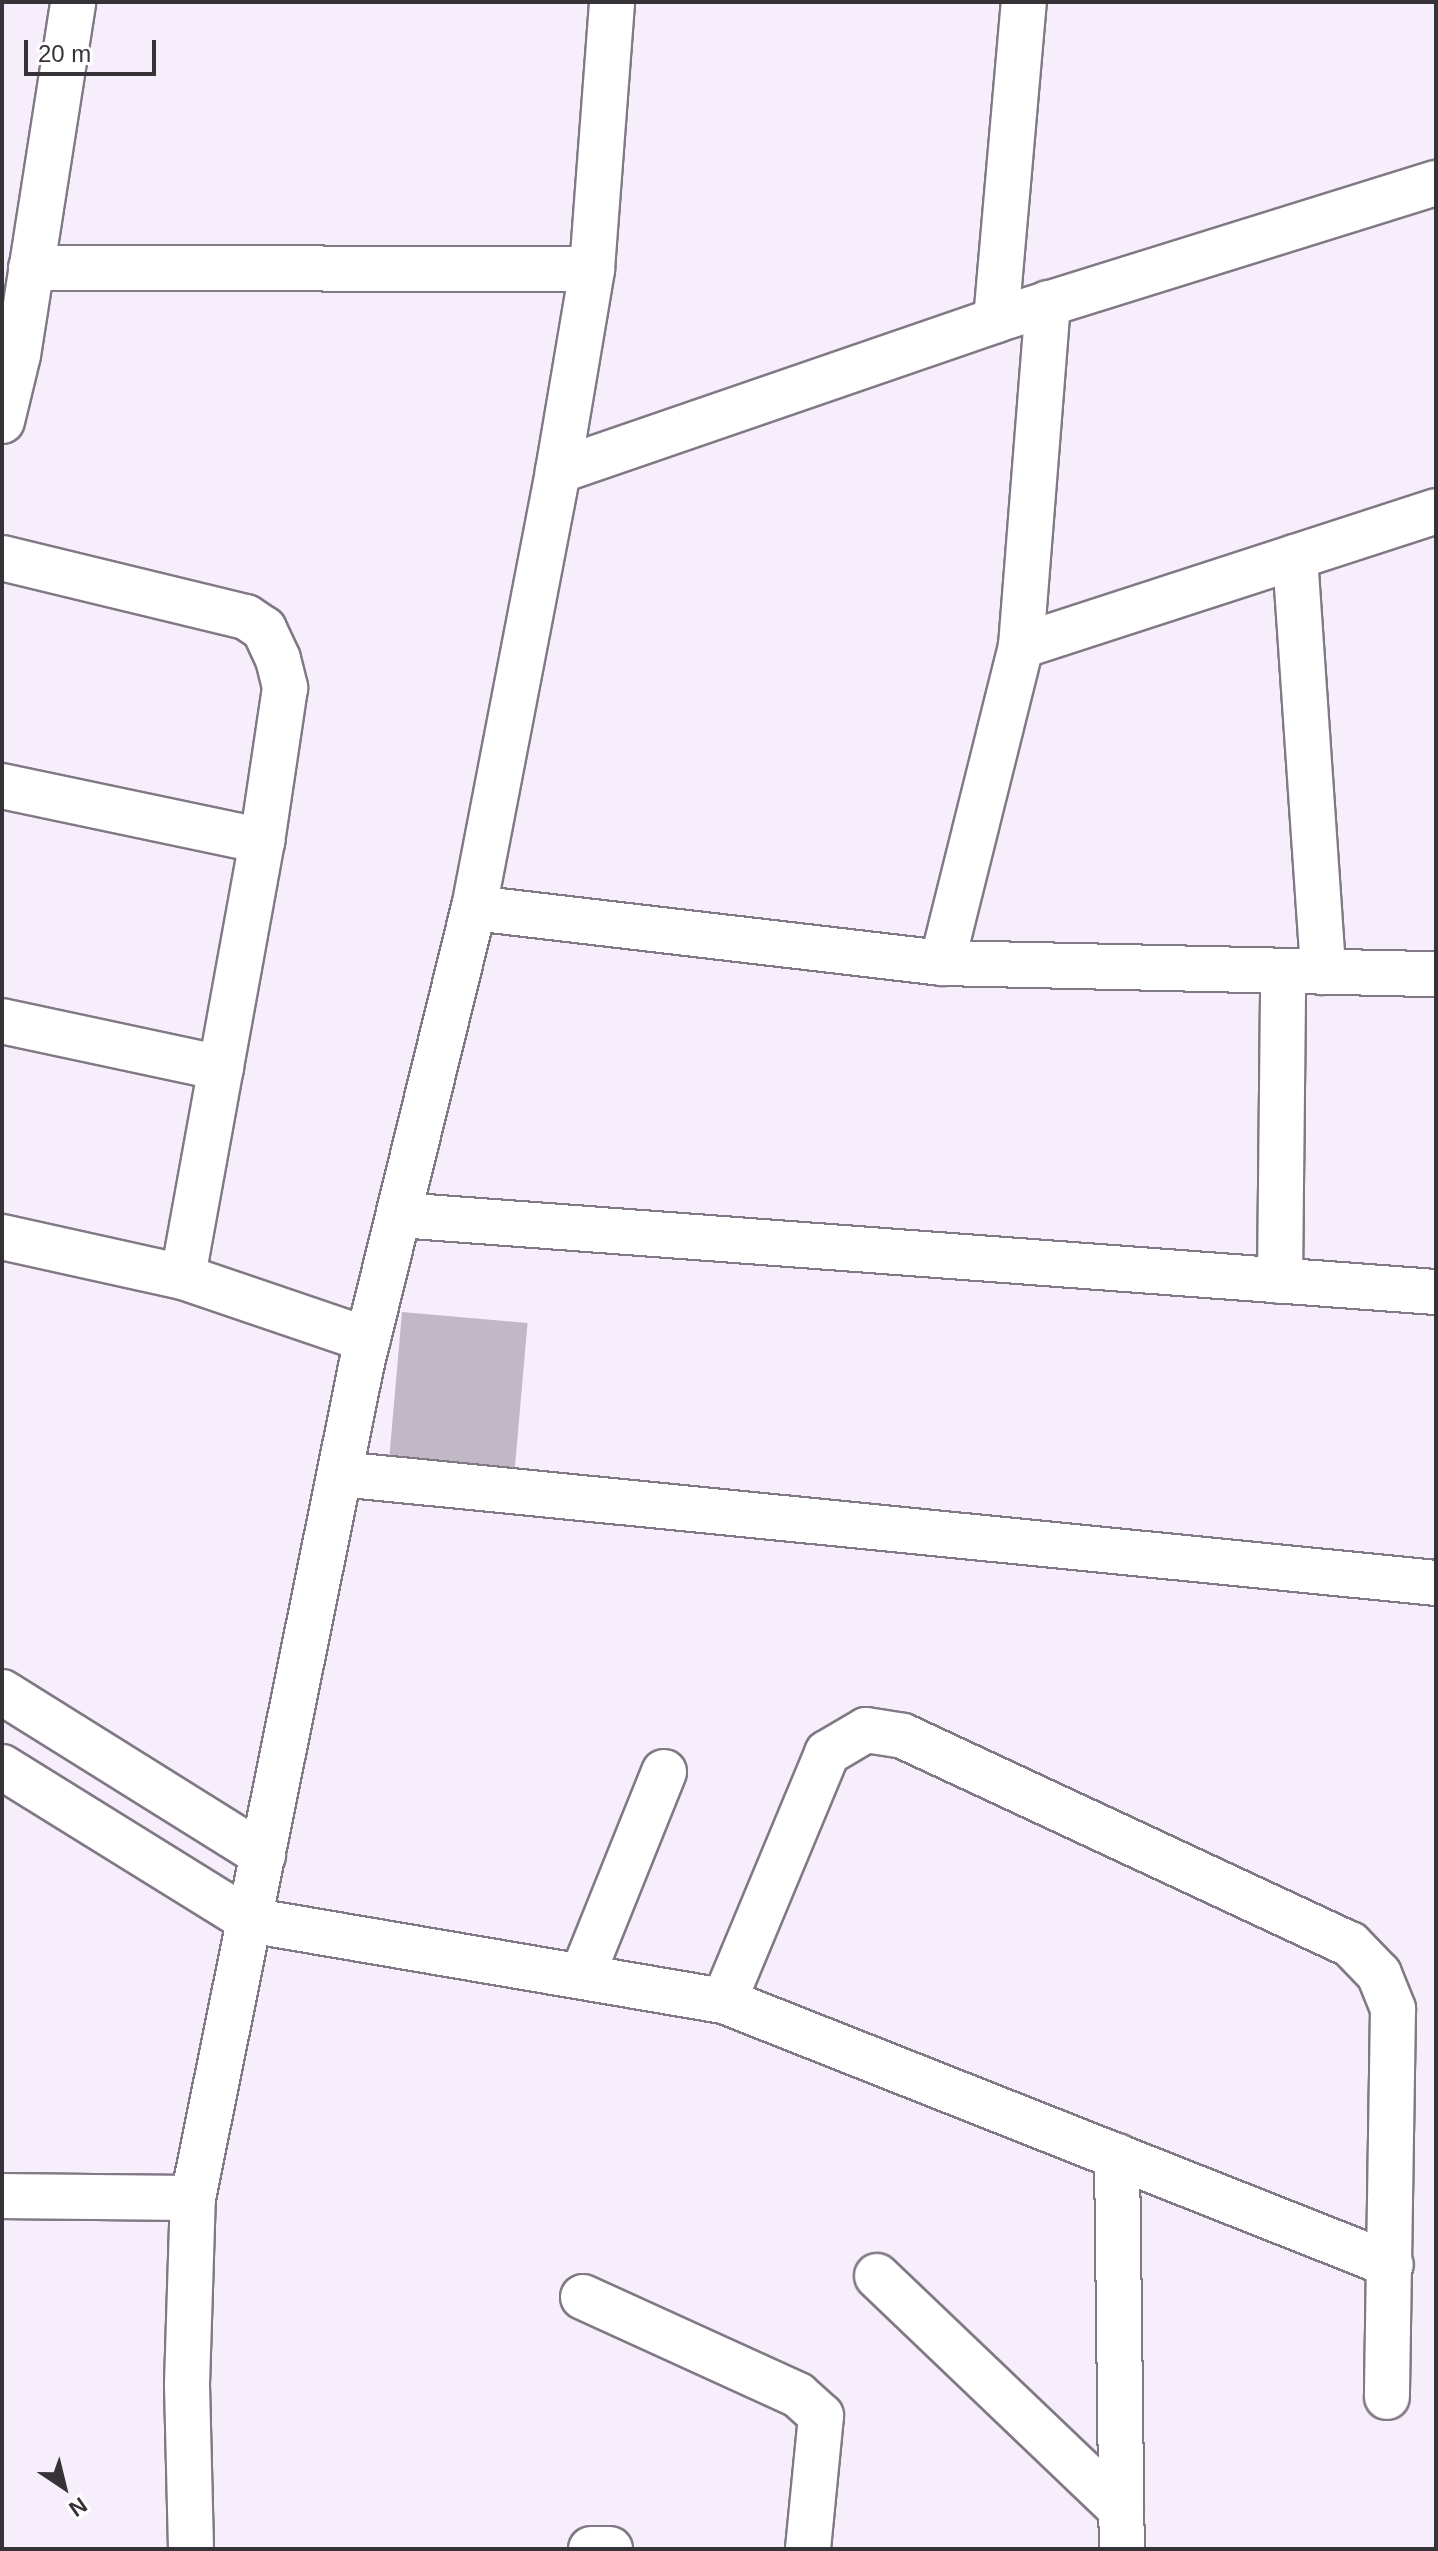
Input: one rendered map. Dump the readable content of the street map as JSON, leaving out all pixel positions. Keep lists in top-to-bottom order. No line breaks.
{"scale_bar":"20 m","north":"bottom right"}
